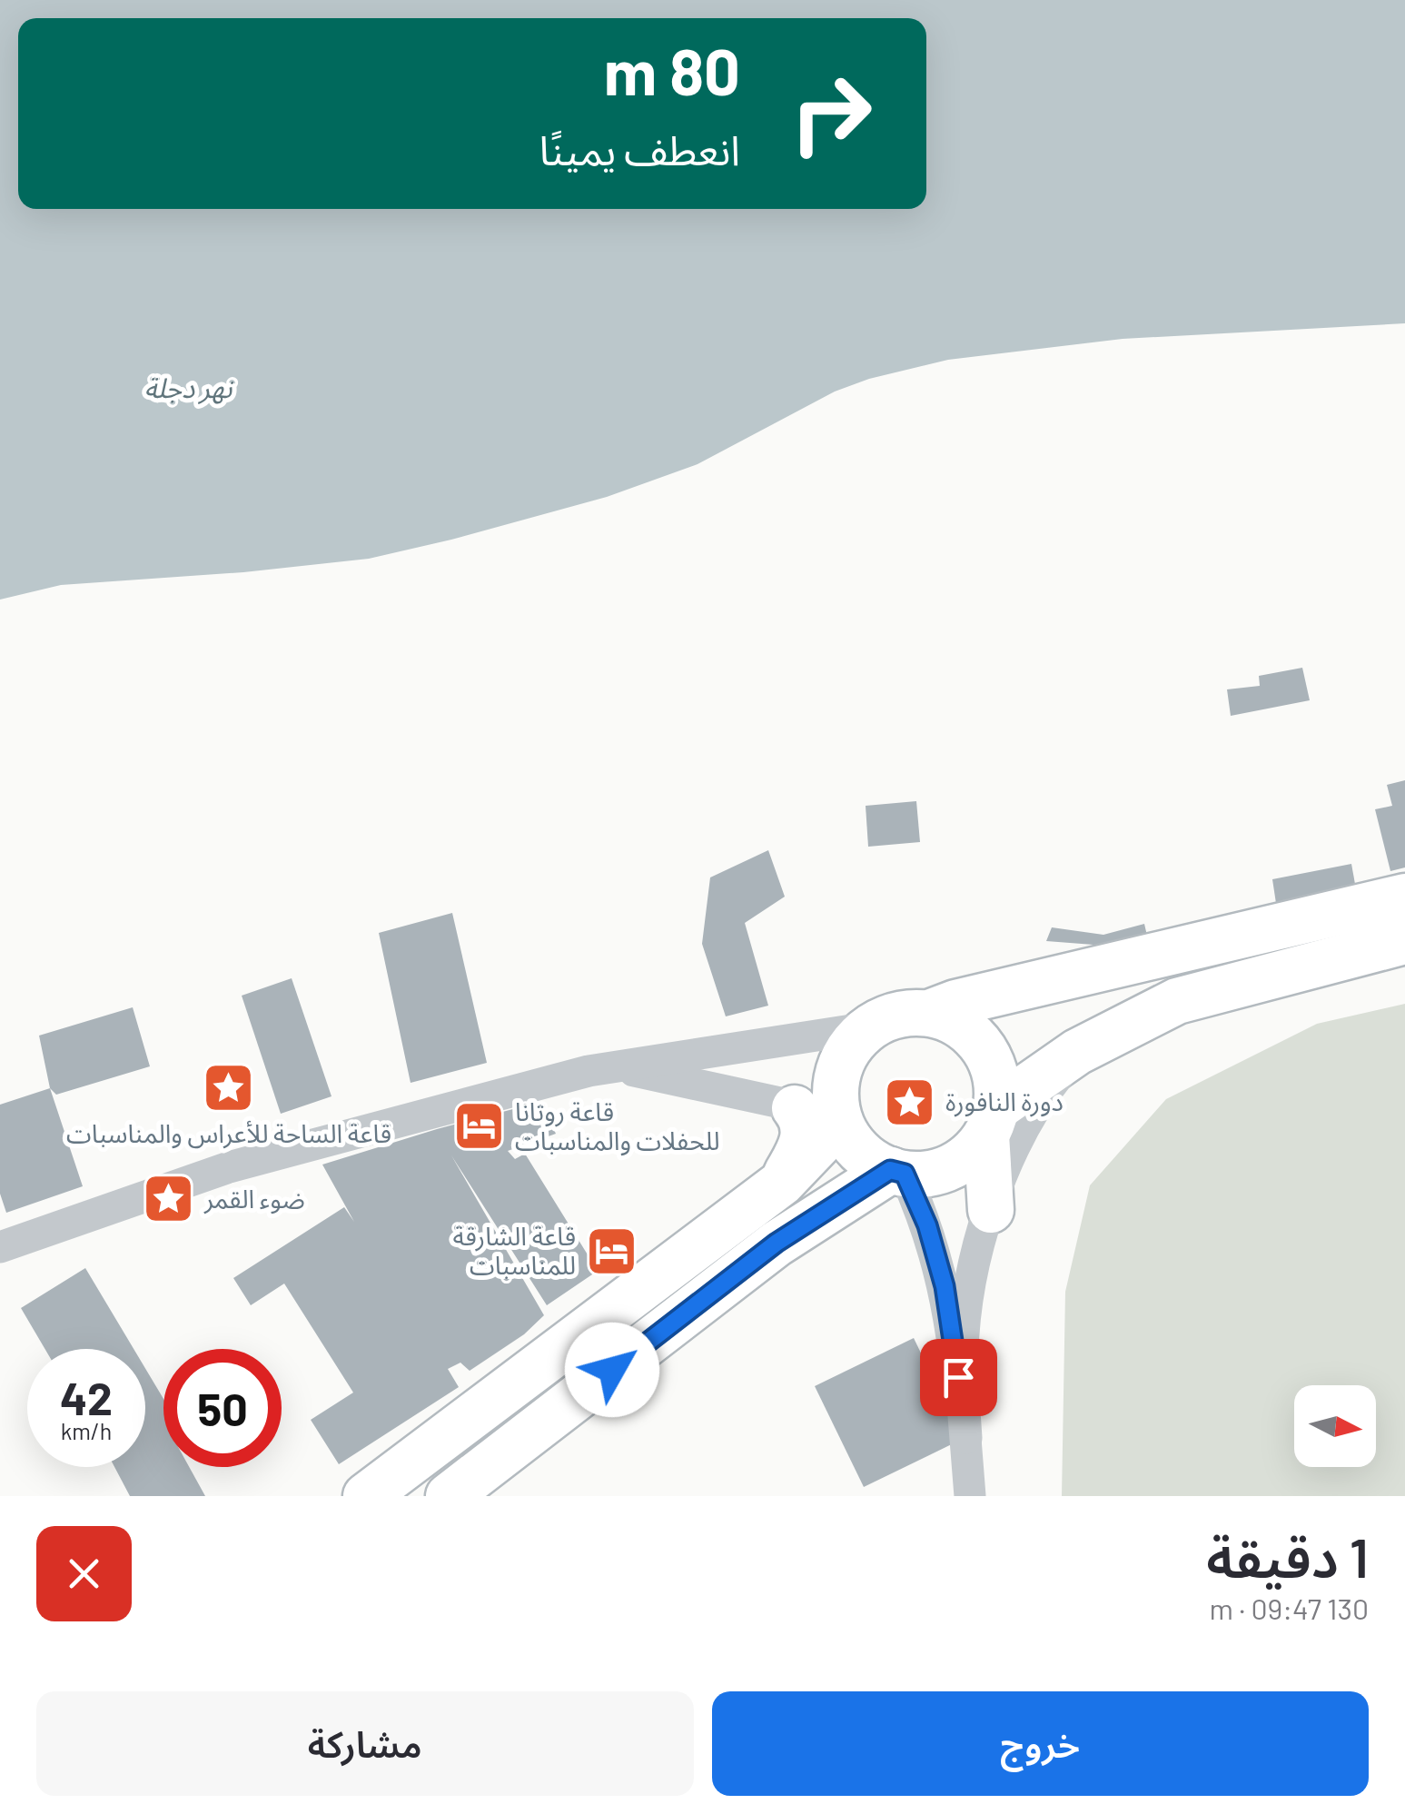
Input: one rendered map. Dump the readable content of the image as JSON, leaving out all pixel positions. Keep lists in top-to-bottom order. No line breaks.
{"water":["نهر دجلة"],"places":{"place":["قاعة الساحة للأعراس والمناسبات","دورة النافورة","ضوء القمر"],"hotel":["قاعة روتانا للحفلات والمناسبات","قاعة الشارقة للمناسبات"]},"north":"right","page":{"turn":["80 m","انعطف يمينًا"],"speed":"42 km/h","limit":"50","heading":["1 دقيقة","130 m · 09:47"],"buttons":["خروج","مشاركة"]}}
